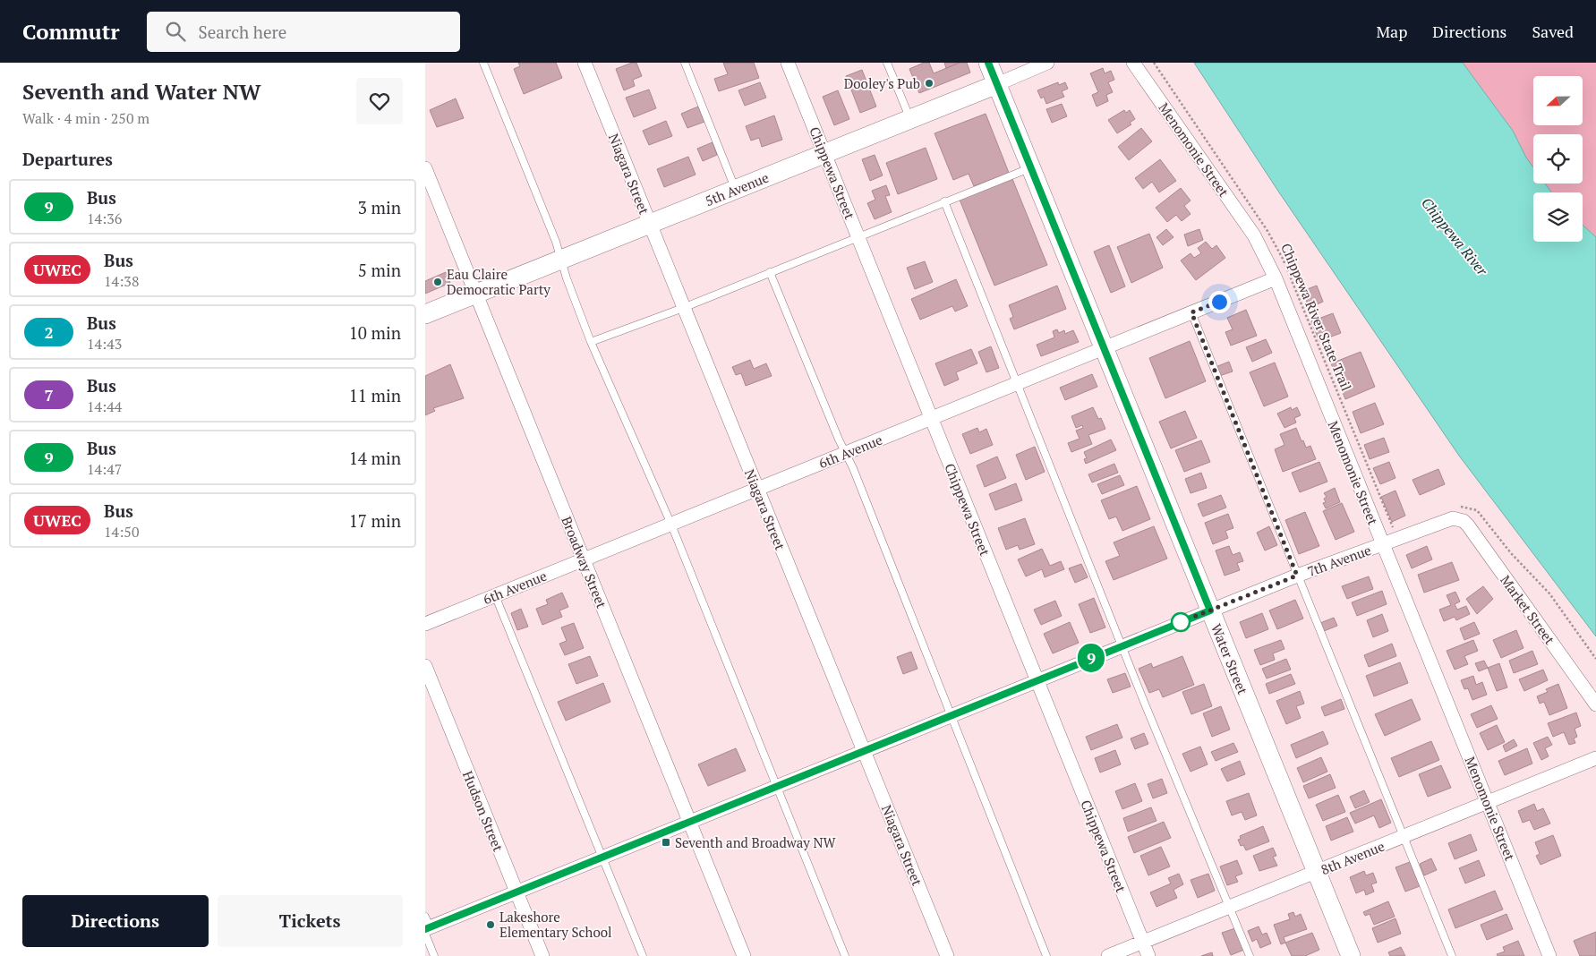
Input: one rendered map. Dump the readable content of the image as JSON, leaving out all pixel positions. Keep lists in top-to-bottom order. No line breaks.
{"streets":{"main road":["5th Avenue","Water Street"],"street":["Menomonie Street","Chippewa Street","Niagara Street","6th Avenue","7th Avenue","Broadway Street","Market Street","Hudson Street","8th Avenue"],"path":["Chippewa River State Trail"]},"crossings":[["Menomonie Street","6th Avenue"],["Menomonie Street","7th Avenue"],["Menomonie Street","8th Avenue"],["Chippewa Street","5th Avenue"],["Chippewa Street","6th Avenue"],["Chippewa Street","7th Avenue"],["Chippewa Street","8th Avenue"],["Niagara Street","5th Avenue"],["Niagara Street","6th Avenue"],["Niagara Street","7th Avenue"],["5th Avenue","Broadway Street"],["5th Avenue","Water Street"],["6th Avenue","Broadway Street"],["6th Avenue","Water Street"],["7th Avenue","Broadway Street"],["7th Avenue","Market Street"],["7th Avenue","Water Street"],["7th Avenue","Hudson Street"],["Water Street","8th Avenue"]],"water":["Chippewa River"],"places":{"other":["Dooley's Pub","Eau Claire Democratic Party","Lakeshore Elementary School"],"transit":["Seventh and Broadway NW"]},"lines":["bus line 9"],"north":"left","page":{"header":"Commutr","search":"Search here","nav":["Map","Directions","Saved"],"heading":[["Seventh and Water NW","Walk · 4 min · 250 m"],"Departures"],"on_map":"9","list":[{"mark":"9","name":"Bus","note":"14:36","value":"3 min"},{"mark":"UWEC","name":"Bus","note":"14:38","value":"5 min"},{"mark":"2","name":"Bus","note":"14:43","value":"10 min"},{"mark":"7","name":"Bus","note":"14:44","value":"11 min"},{"mark":"9","name":"Bus","note":"14:47","value":"14 min"},{"mark":"UWEC","name":"Bus","note":"14:50","value":"17 min"}],"buttons":["Directions","Tickets"]}}
